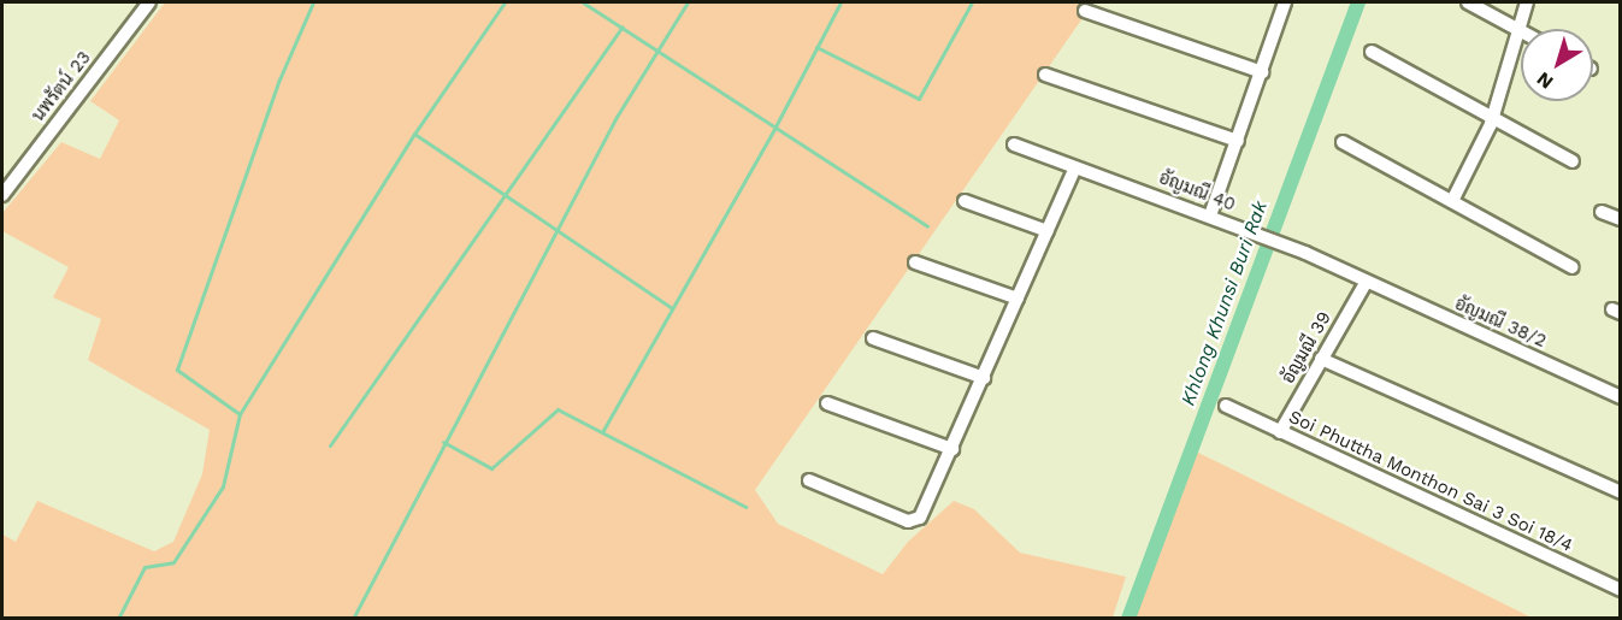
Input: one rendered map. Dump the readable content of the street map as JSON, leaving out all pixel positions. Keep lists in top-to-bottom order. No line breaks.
{"streets":{"street":["นพรัตน์ 23","อัญมณี 40","อัญมณี 38/2","อัญมณี 39","Soi Phuttha Monthon Sai 3 Soi 18/4"]},"crossings":[["อัญมณี 40","อัญมณี 38/2"],["อัญมณี 40","อัญมณี 39"],["อัญมณี 38/2","อัญมณี 39"],["อัญมณี 39","Soi Phuttha Monthon Sai 3 Soi 18/4"]],"water":["Khlong Khunsi Buri Rak"],"north":"bottom left"}
